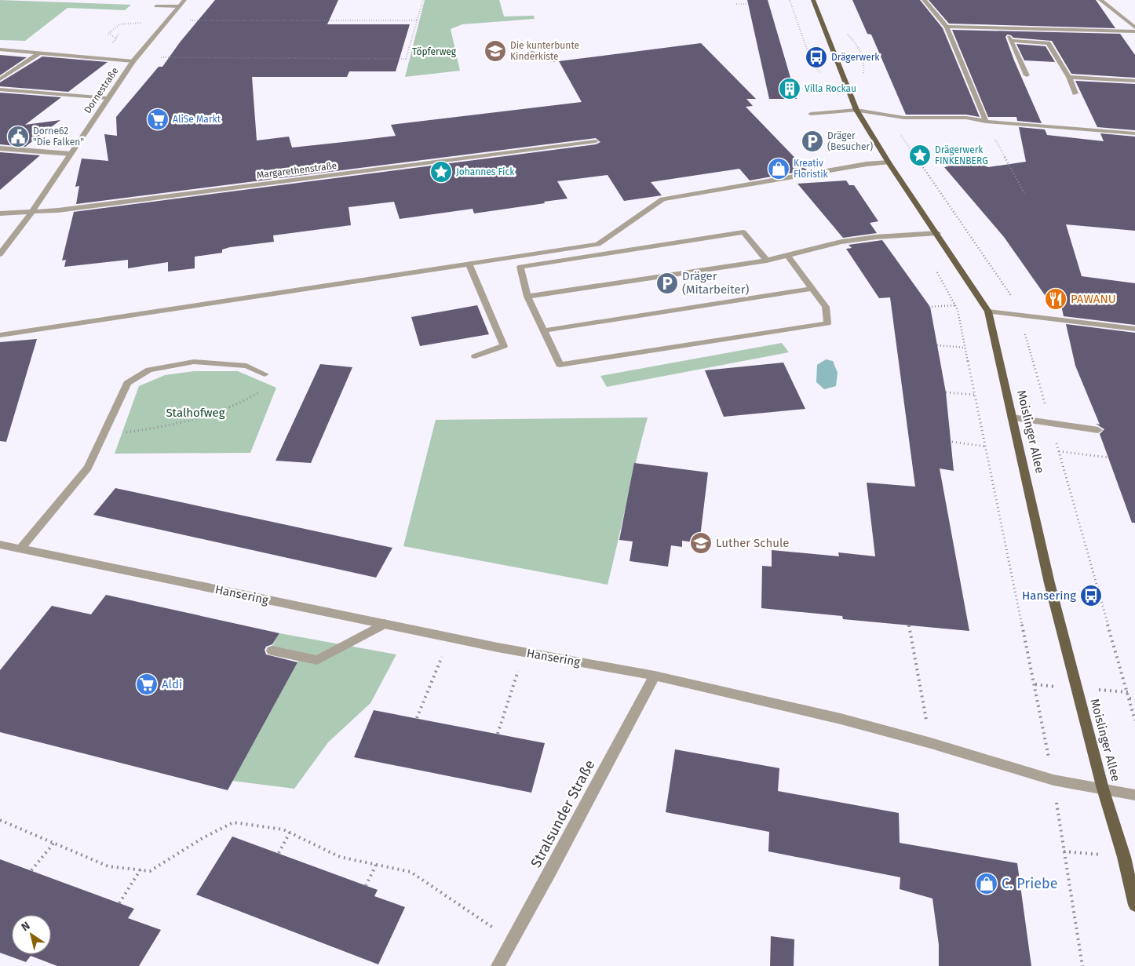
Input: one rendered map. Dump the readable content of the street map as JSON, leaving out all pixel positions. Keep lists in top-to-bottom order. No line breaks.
{"streets":{"main road":["Moislinger Allee"],"street":["Dornestraße","Margarethenstraße","Hansering","Stralsunder Straße"]},"crossings":[["Dornestraße","Margarethenstraße"],["Moislinger Allee","Hansering"],["Hansering","Stralsunder Straße"]],"parks":["Töpferweg","Stalhofweg"],"places":{"school or university":["Die kunterbunte Kinderkiste","Luther Schule"],"bus stop":["Drägerwerk","Hansering"],"building":["Villa Rockau"],"supermarket":["AliSe Markt","Aldi"],"public building":["Dorne62 \"Die Falken\""],"parking":["Dräger (Besucher)","Dräger (Mitarbeiter)"],"place":["Drägerwerk FINKENBERG","Johannes Fick"],"shop":["Kreativ Floristik","C. Priebe"],"restaurant":["PAWANU"]},"north":"top left"}
